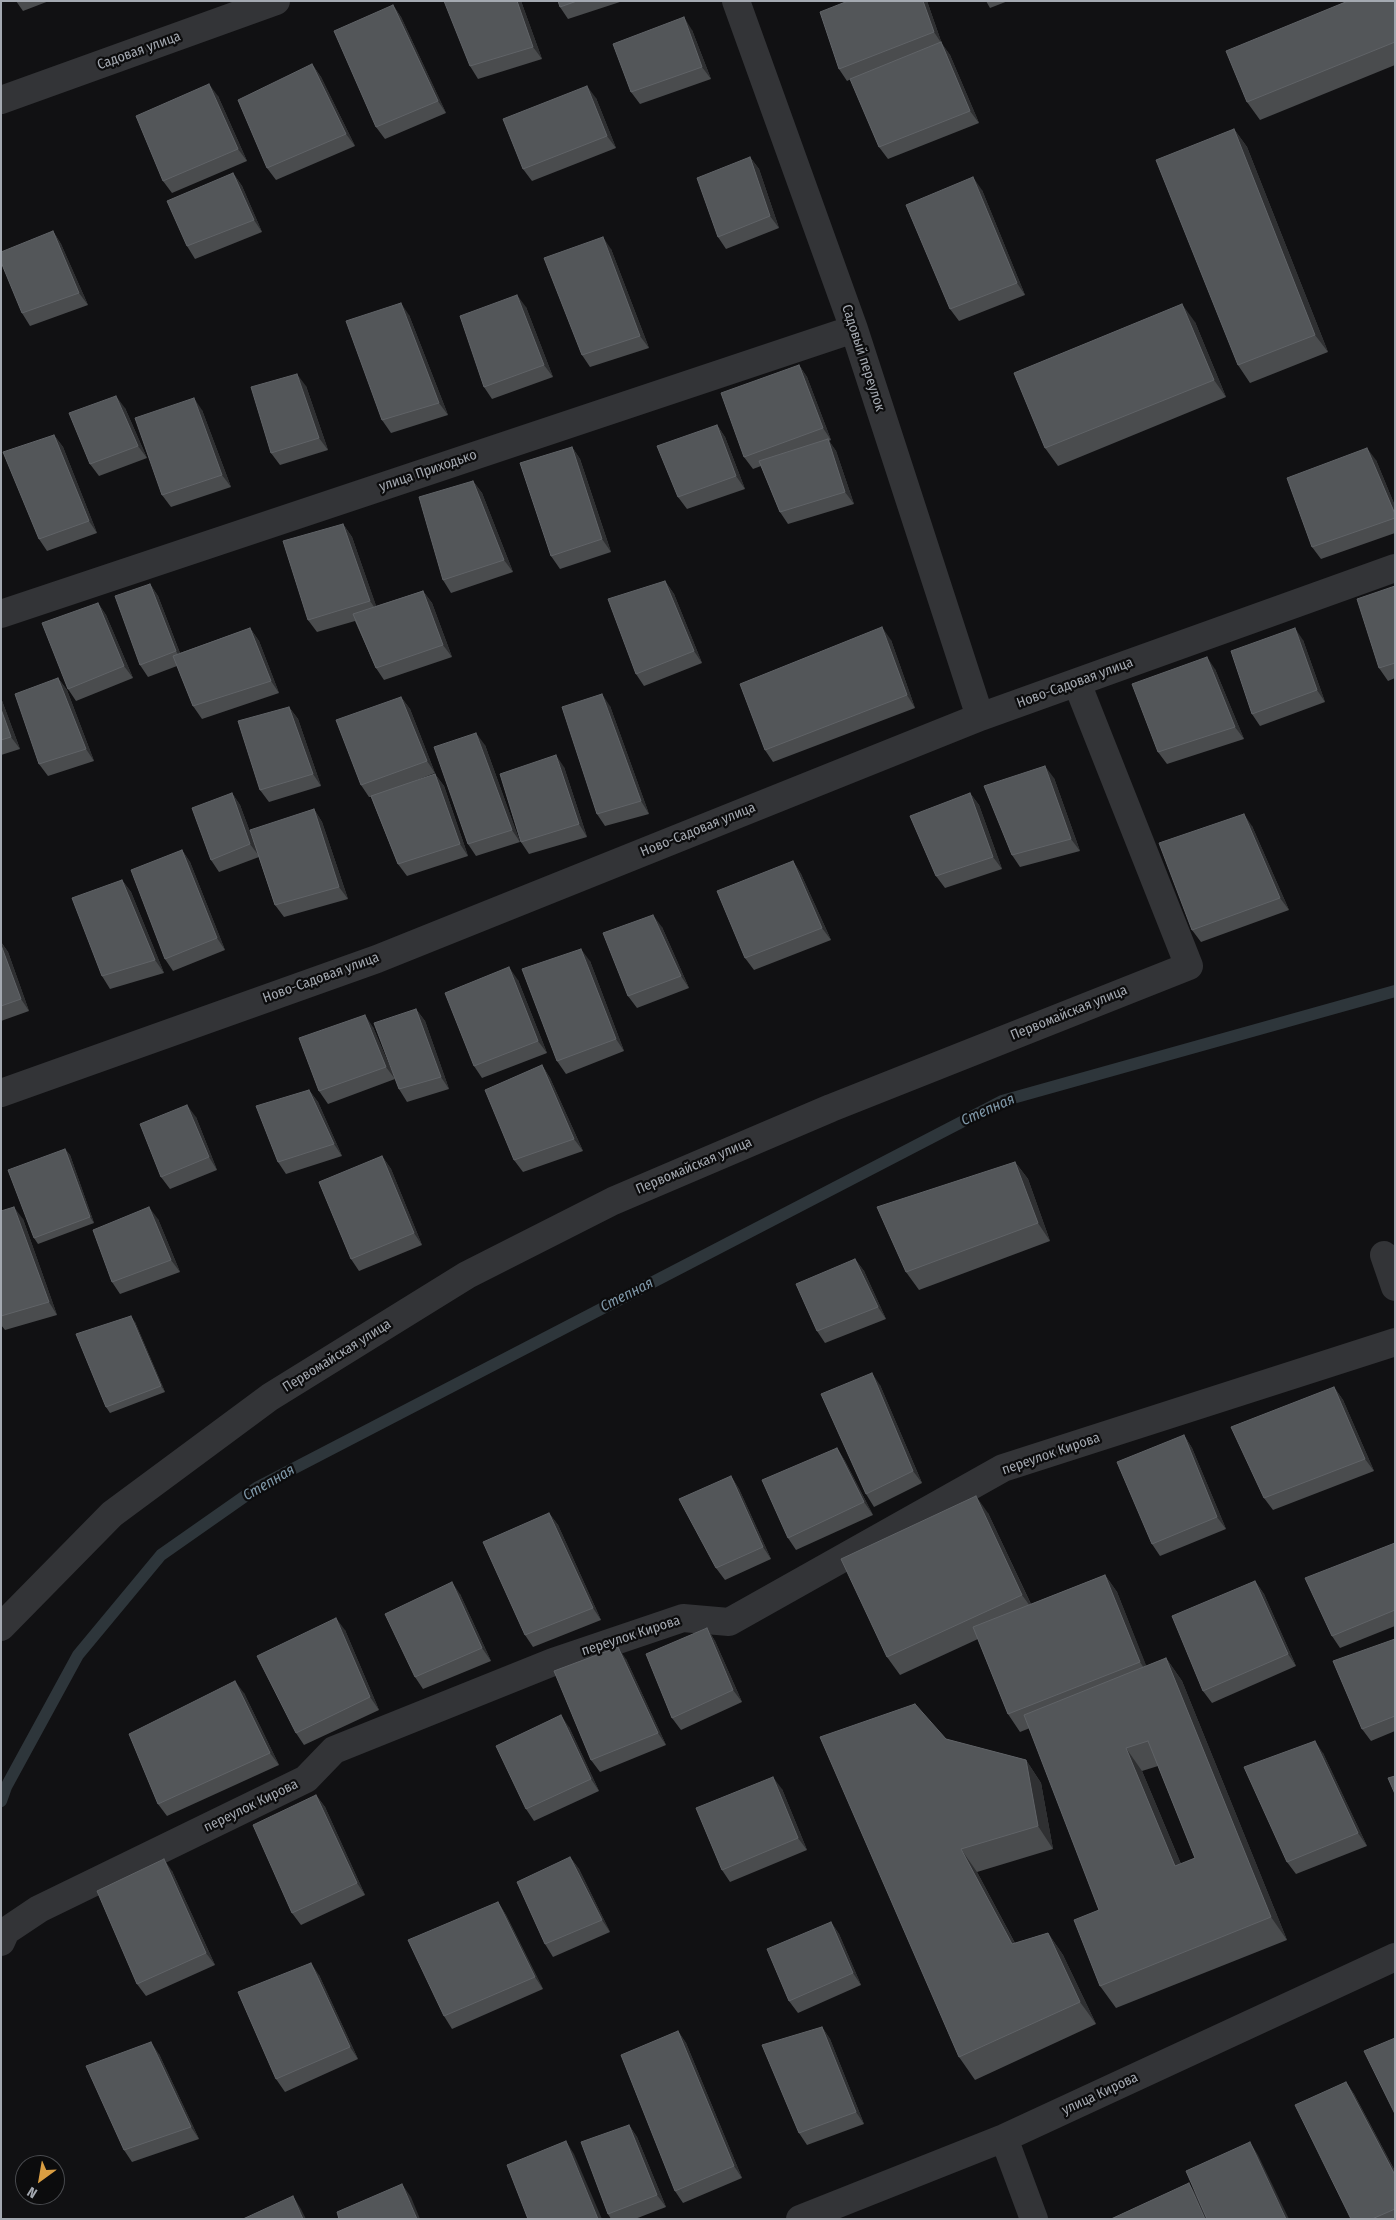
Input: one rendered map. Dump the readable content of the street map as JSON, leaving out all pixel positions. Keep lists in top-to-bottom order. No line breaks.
{"streets":{"street":["Садовая улица","Садовый переулок","улица Приходько","Ново-Садовая улица","Первомайская улица","переулок Кирова","улица Кирова"]},"crossings":[["Садовый переулок","улица Приходько"],["Садовый переулок","Ново-Садовая улица"],["Ново-Садовая улица","Первомайская улица"]],"water":["Степная"],"north":"bottom left"}
